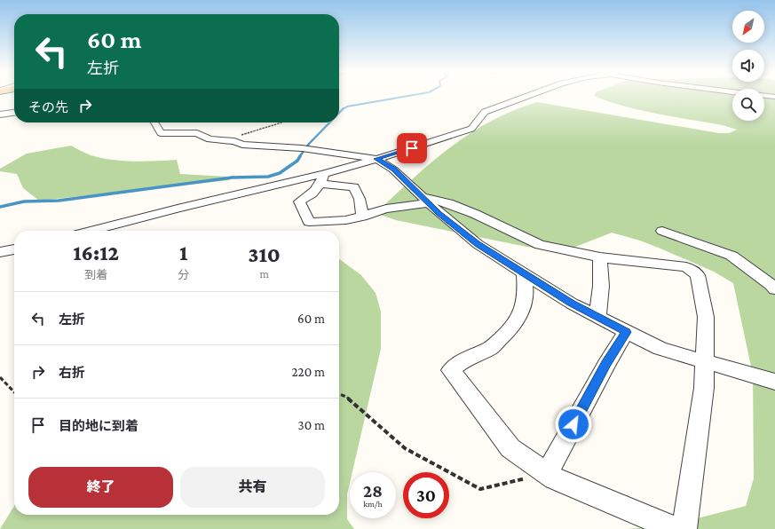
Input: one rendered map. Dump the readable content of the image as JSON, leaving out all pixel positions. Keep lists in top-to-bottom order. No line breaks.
{"north":"bottom left","page":{"turn":["60 m","左折"],"then":"その先","eta":["16:12","到着","1","分","310","m"],"list":[{"name":"左折","value":"60 m"},{"name":"右折","value":"220 m"},{"name":"目的地に到着","value":"30 m"}],"buttons":["終了","共有"],"speed":"28 km/h","limit":"30"}}
